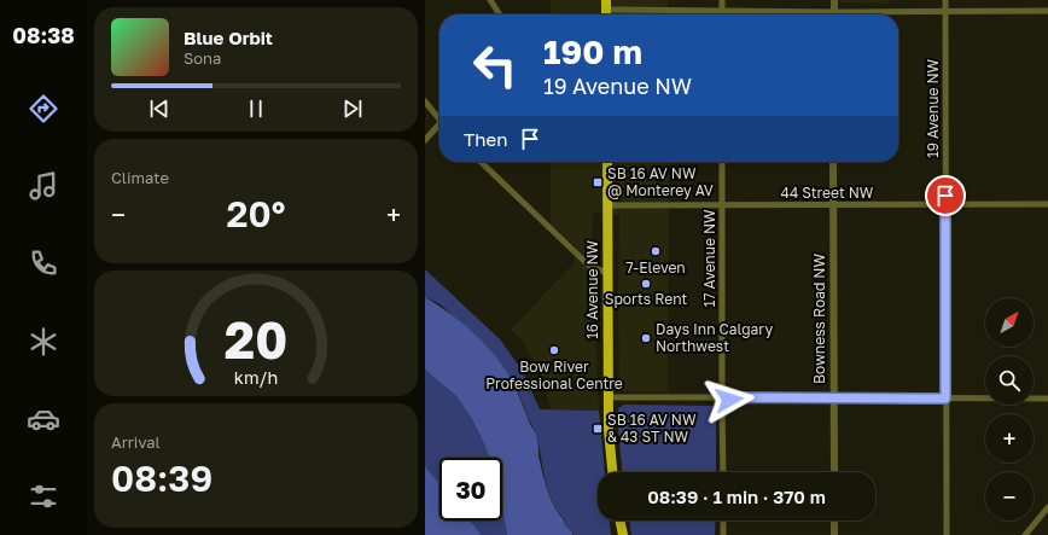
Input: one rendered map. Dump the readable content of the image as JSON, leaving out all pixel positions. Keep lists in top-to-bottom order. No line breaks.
{"streets":{"highway":["16 Avenue NW"],"street":["19 Avenue NW","44 Street NW","17 Avenue NW","Bowness Road NW"]},"crossings":[["19 Avenue NW","44 Street NW"],["44 Street NW","17 Avenue NW"],["44 Street NW","16 Avenue NW"],["44 Street NW","Bowness Road NW"]],"places":{"transit":["SB 16 AV NW @ Monterey AV","SB 16 AV NW & 43 ST NW"],"other":["7-Eleven","Sports Rent","Days Inn Calgary Northwest","Bow River Professional Centre"]},"north":"top right","page":{"tabs":"08:38","turn":["190 m","19 Avenue NW"],"song":["Blue Orbit","Sona"],"then":"Then","tile":["Climate",["Arrival","08:39"]],"heat":["−","20°","+"],"map_buttons":["+","−"],"limit":"30","trip":"08:39 · 1 min · 370 m","gauge":["20","km/h"]}}
